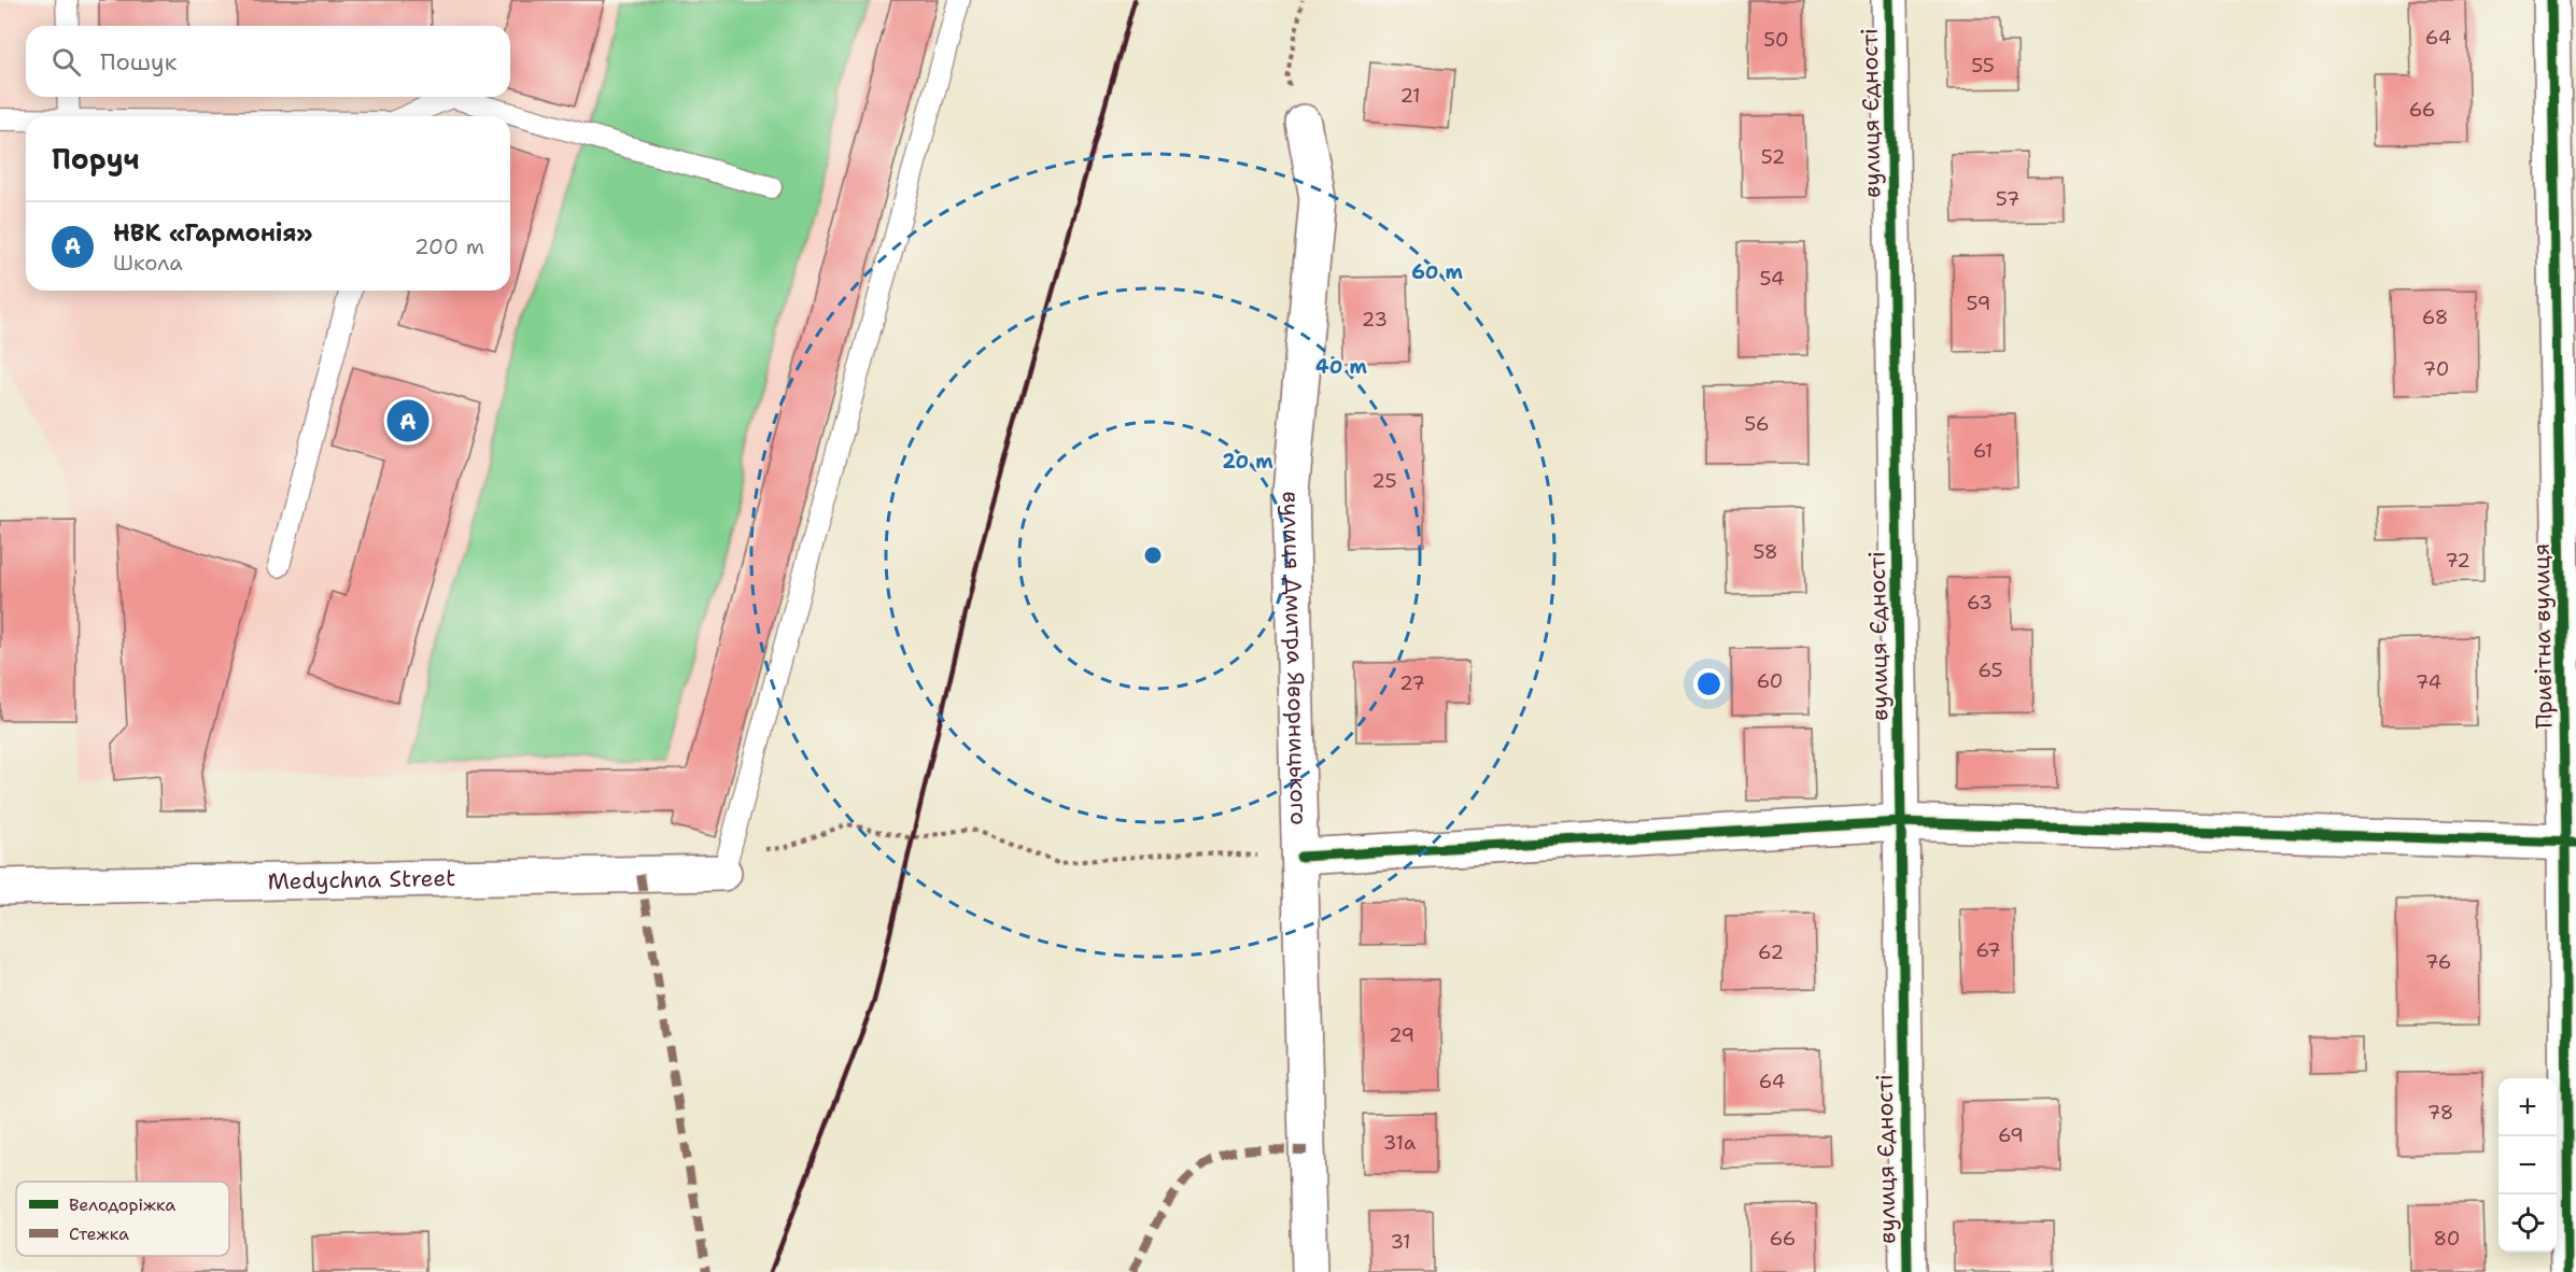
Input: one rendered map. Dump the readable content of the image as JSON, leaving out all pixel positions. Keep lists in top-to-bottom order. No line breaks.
{"streets":{"street":["вулиця Єдності","Привітна вулиця","вулиця Дмитра Яворницького","Medychna Street"]},"house_numbers":["64","50","55","21","66","52","57","54","59","68","23","70","56","61","25","58","72","63","65","60","74","27","67","62","76","29","64","78","69","31а","66","80","31"],"legend":["Велодоріжка","Стежка"],"page":{"search":"Пошук","heading":"Поруч","list":[{"mark":"A","name":"НВК «Гармонія»","note":"Школа","value":"200 m"}],"pins":"A","map_buttons":["+","−"]},"rings":["60 m","40 m","20 m"]}
